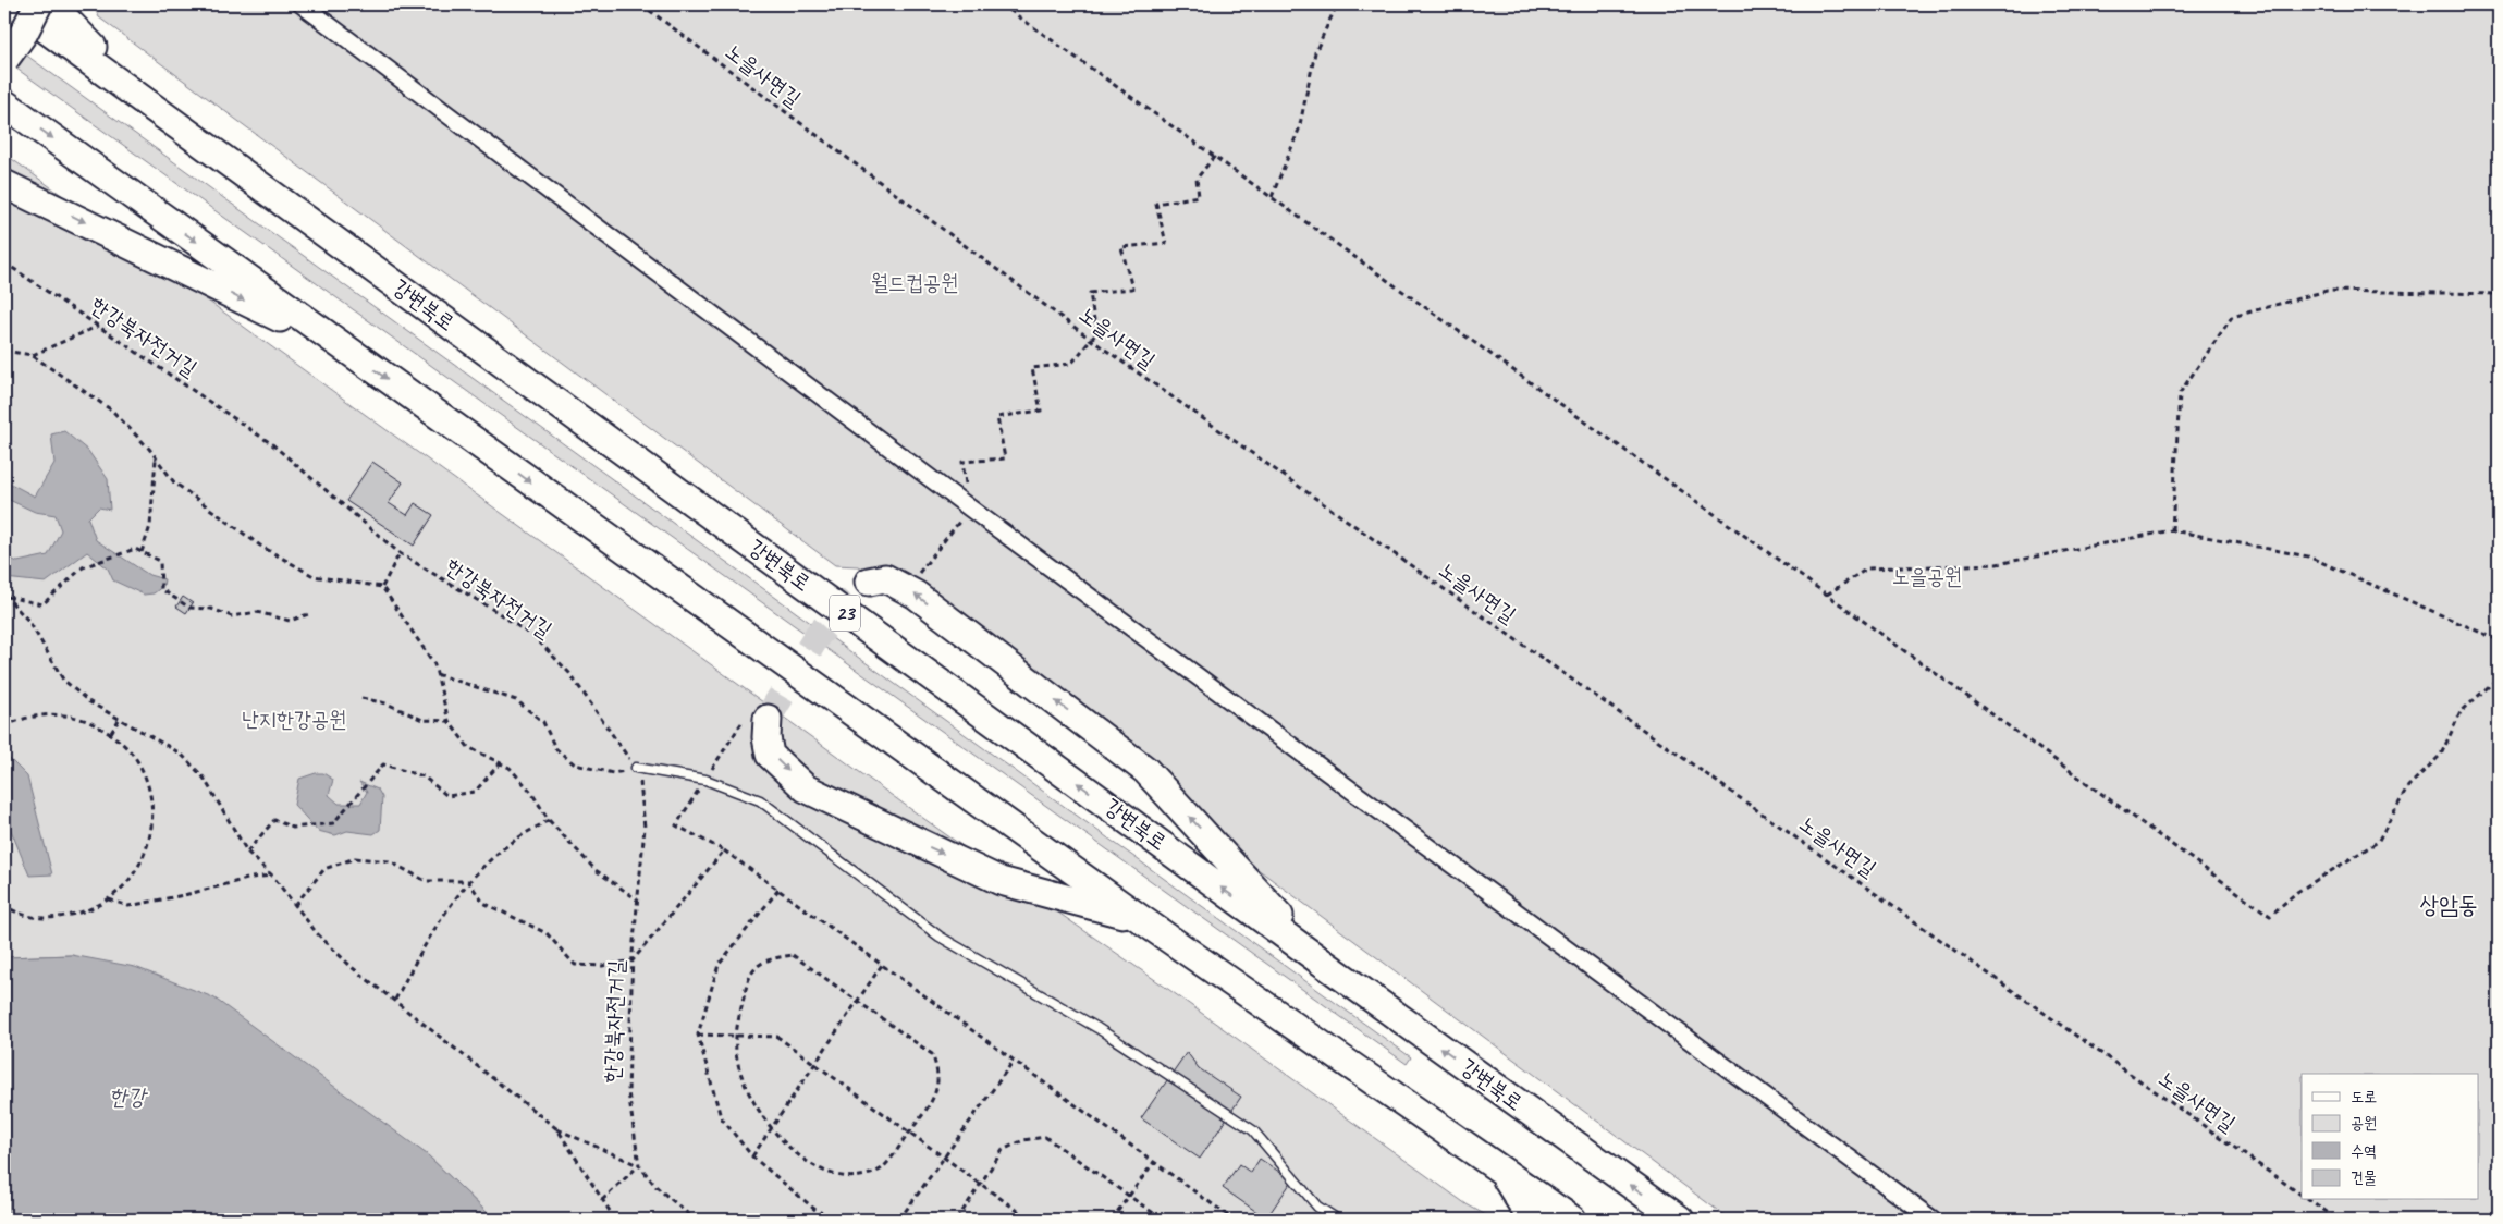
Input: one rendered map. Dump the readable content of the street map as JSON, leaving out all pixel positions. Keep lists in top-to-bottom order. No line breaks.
{"streets":{"highway":["강변북로","23"],"path":["노을사면길","한강북자전거길"]},"districts":["상암동"],"water":["한강"],"parks":["월드컵공원","노을공원","난지한강공원"],"legend":["도로","공원","수역","건물"]}
